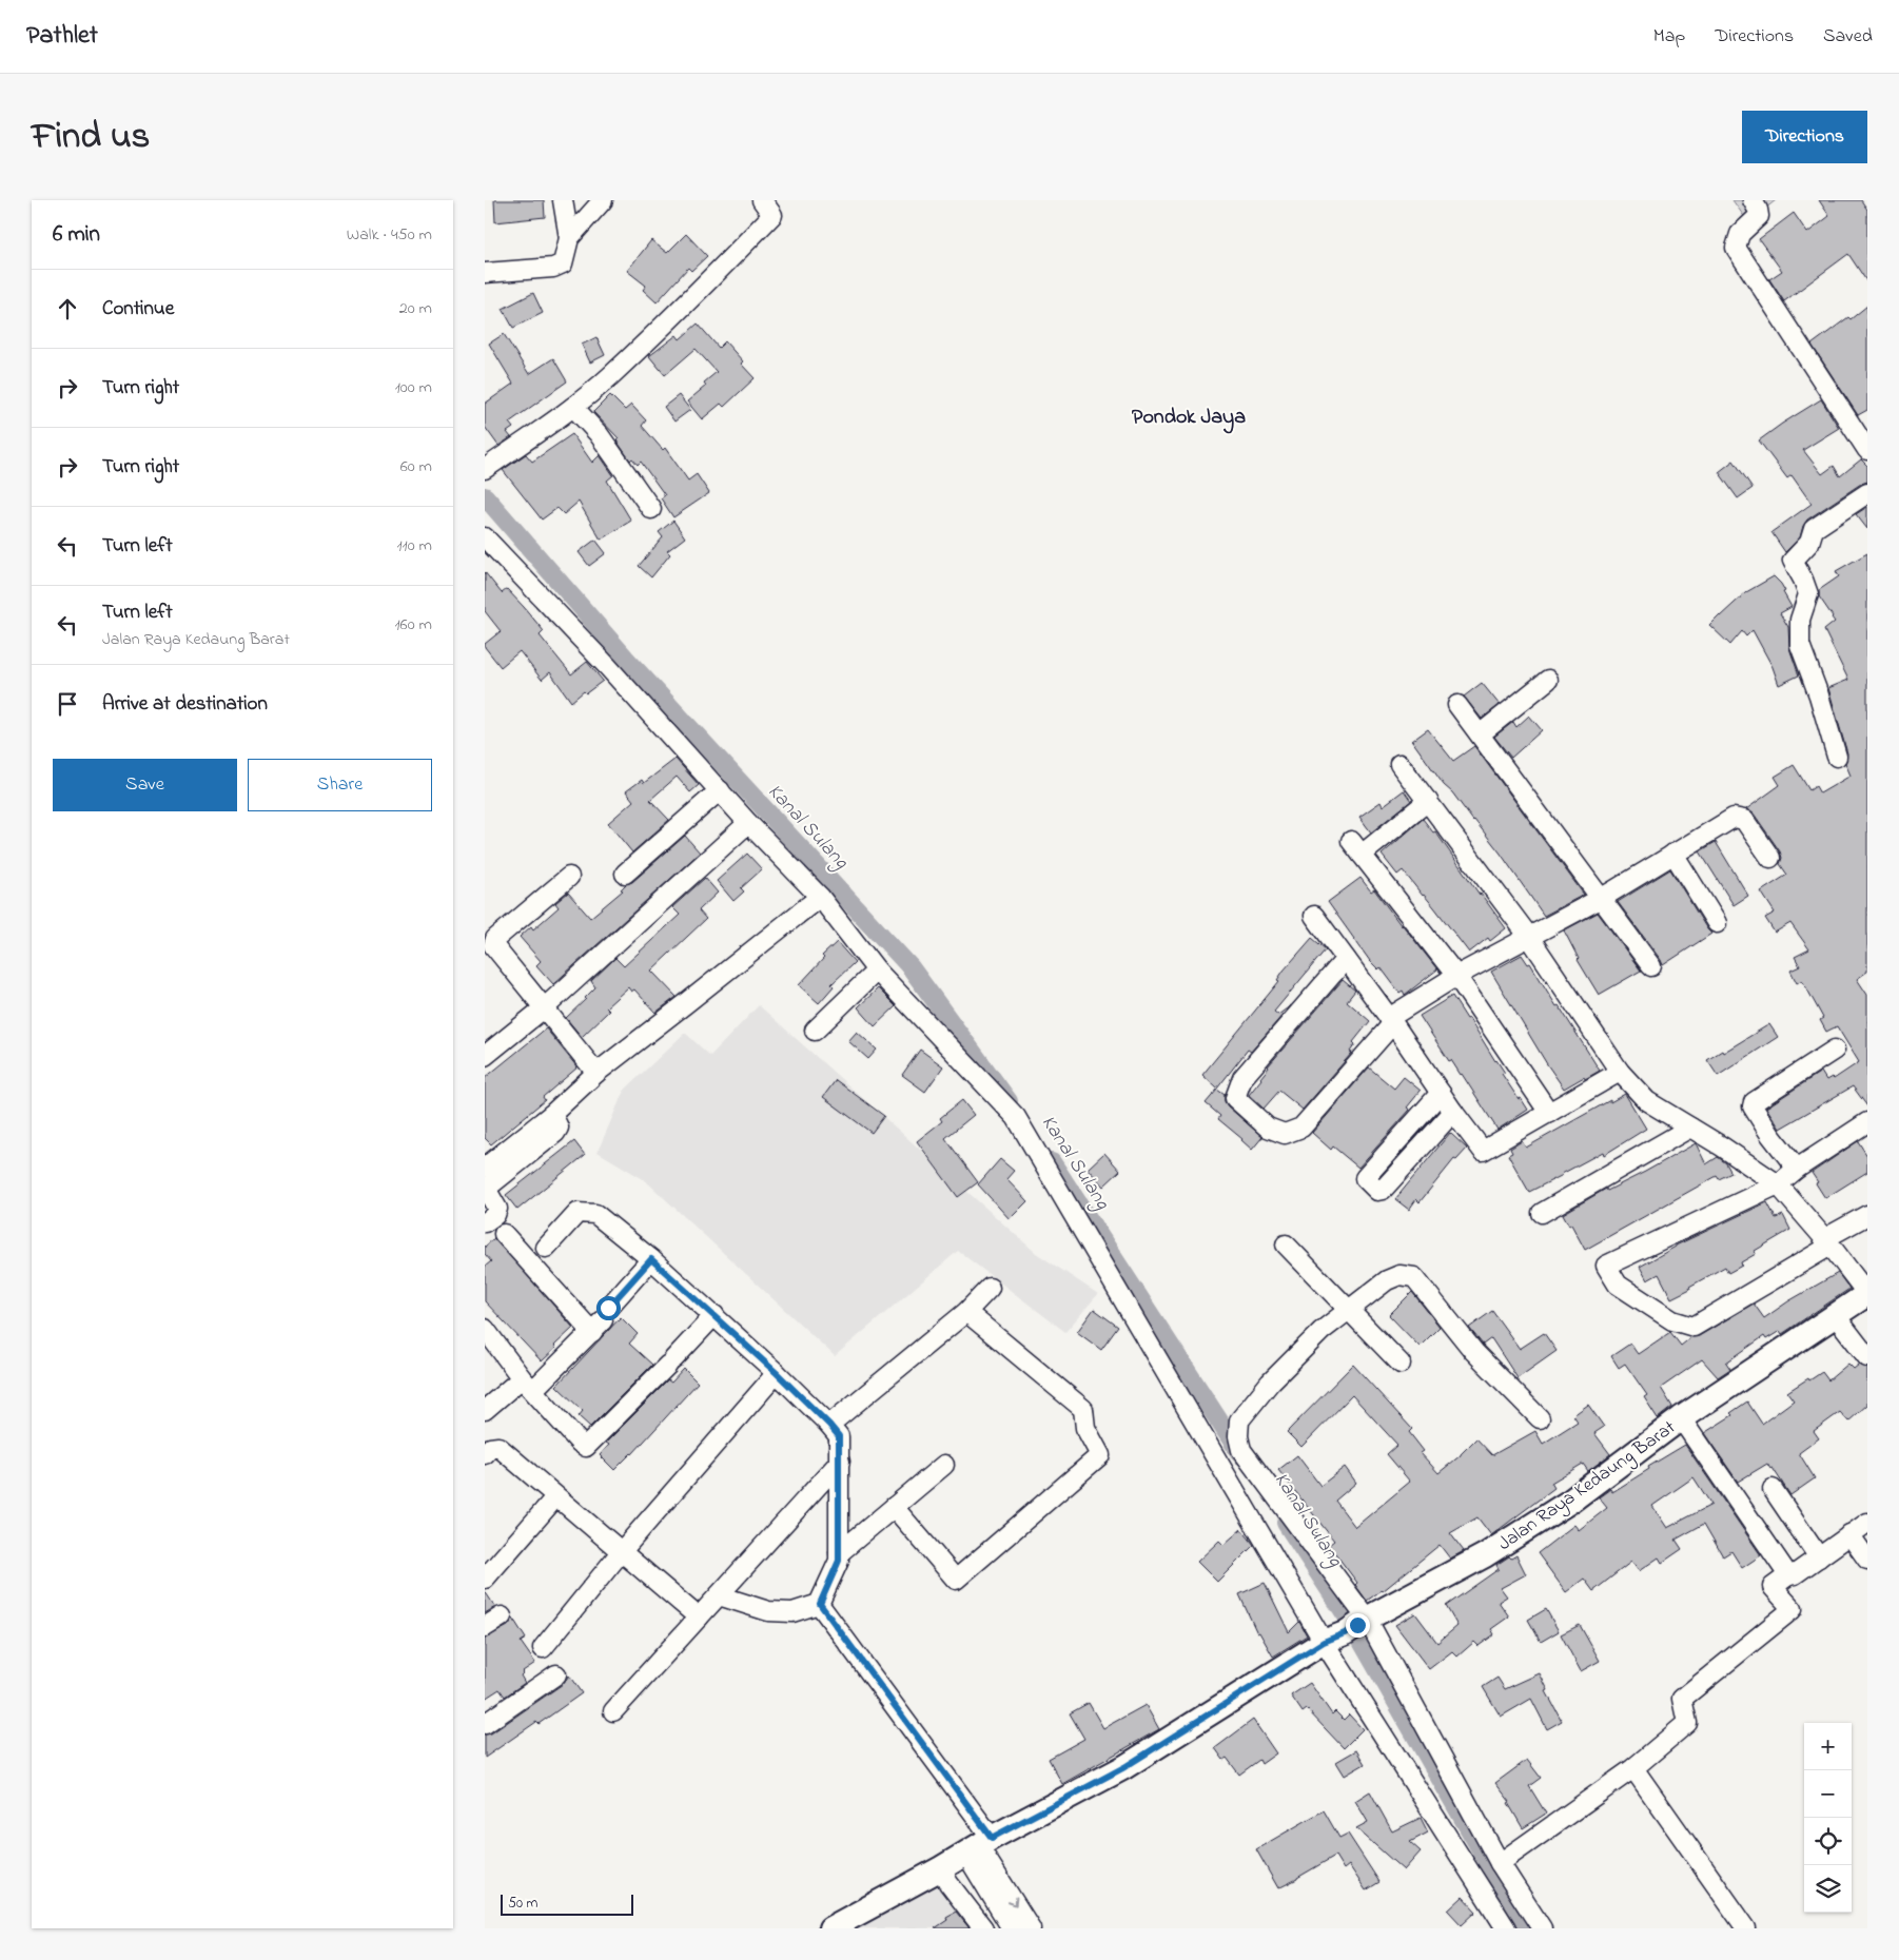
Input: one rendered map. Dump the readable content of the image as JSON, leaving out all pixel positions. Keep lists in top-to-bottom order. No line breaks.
{"streets":{"street":["Jalan Raya Kedaung Barat"]},"districts":["Pondok Jaya"],"water":["Kanal Sulang"],"scale_bar":"50 m","page":{"header":"Pathlet","nav":["Map","Directions","Saved"],"title":"Find us","buttons":["Directions",["Save","Share"]],"heading":["6 min","Walk · 450 m"],"list":[["Continue","20 m"],["Turn right","100 m"],["Turn right","60 m"],["Turn left","110 m"],["Turn left","Jalan Raya Kedaung Barat","160 m"],"Arrive at destination"],"map_buttons":["+","−"],"scale":"50 m"}}
